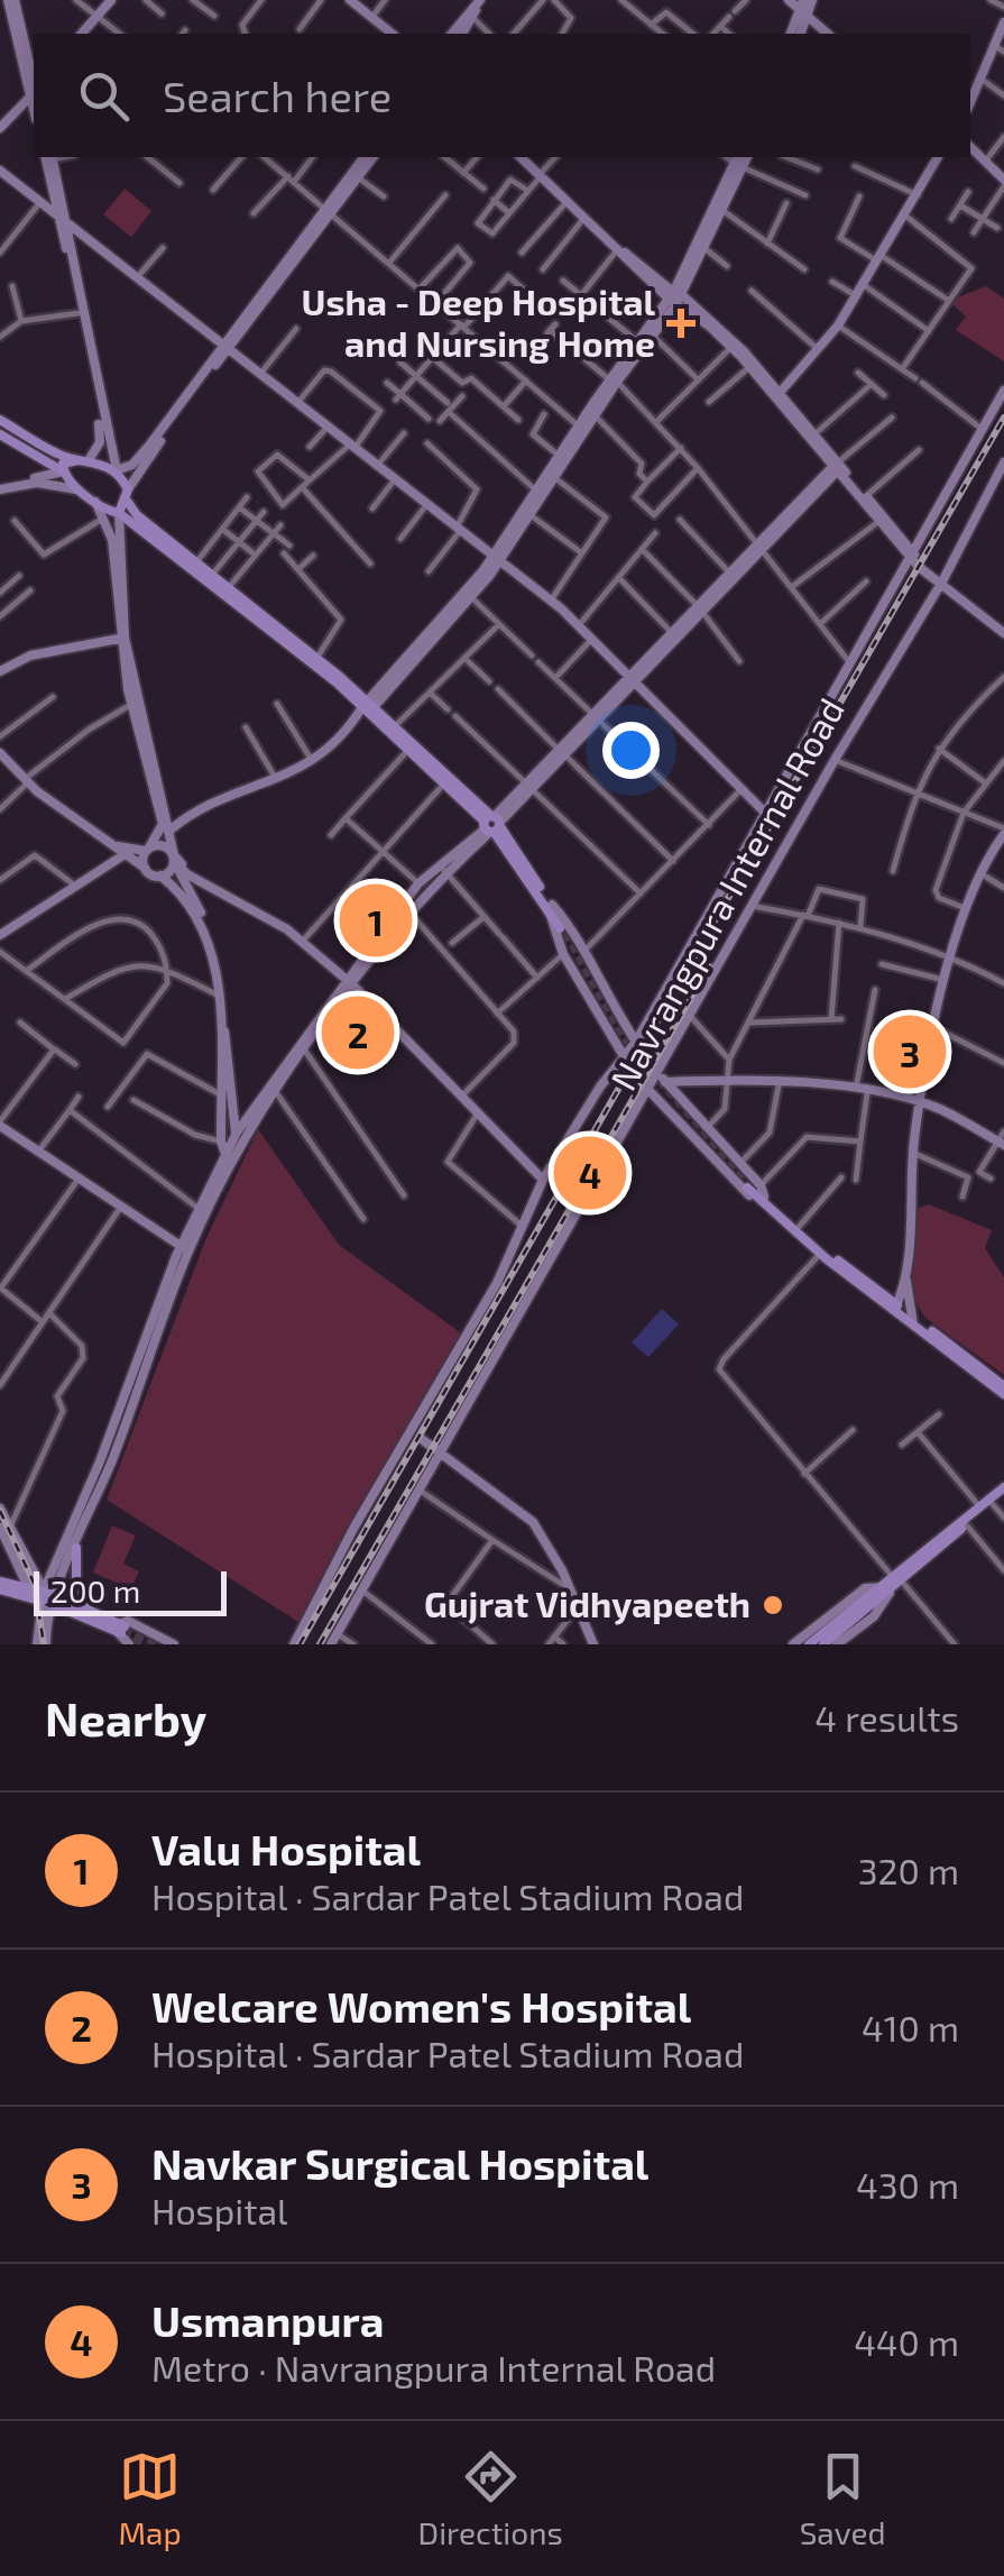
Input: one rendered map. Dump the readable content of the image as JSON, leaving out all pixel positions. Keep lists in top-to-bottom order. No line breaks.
{"streets":{"street":["Navrangpura Internal Road"]},"places":{"health":["Usha - Deep Hospital and Nursing Home"],"other":["Gujrat Vidhyapeeth"]},"scale_bar":"200 m","page":{"search":"Search here","pins":["1","2","3","4"],"scale":"200 m","heading":["Nearby","4 results"],"list":[{"mark":"1","name":"Valu Hospital","note":"Hospital · Sardar Patel Stadium Road","value":"320 m"},{"mark":"2","name":"Welcare Women's Hospital","note":"Hospital · Sardar Patel Stadium Road","value":"410 m"},{"mark":"3","name":"Navkar Surgical Hospital","note":"Hospital","value":"430 m"},{"mark":"4","name":"Usmanpura","note":"Metro · Navrangpura Internal Road","value":"440 m"}],"nav":["Map","Directions","Saved"]}}
